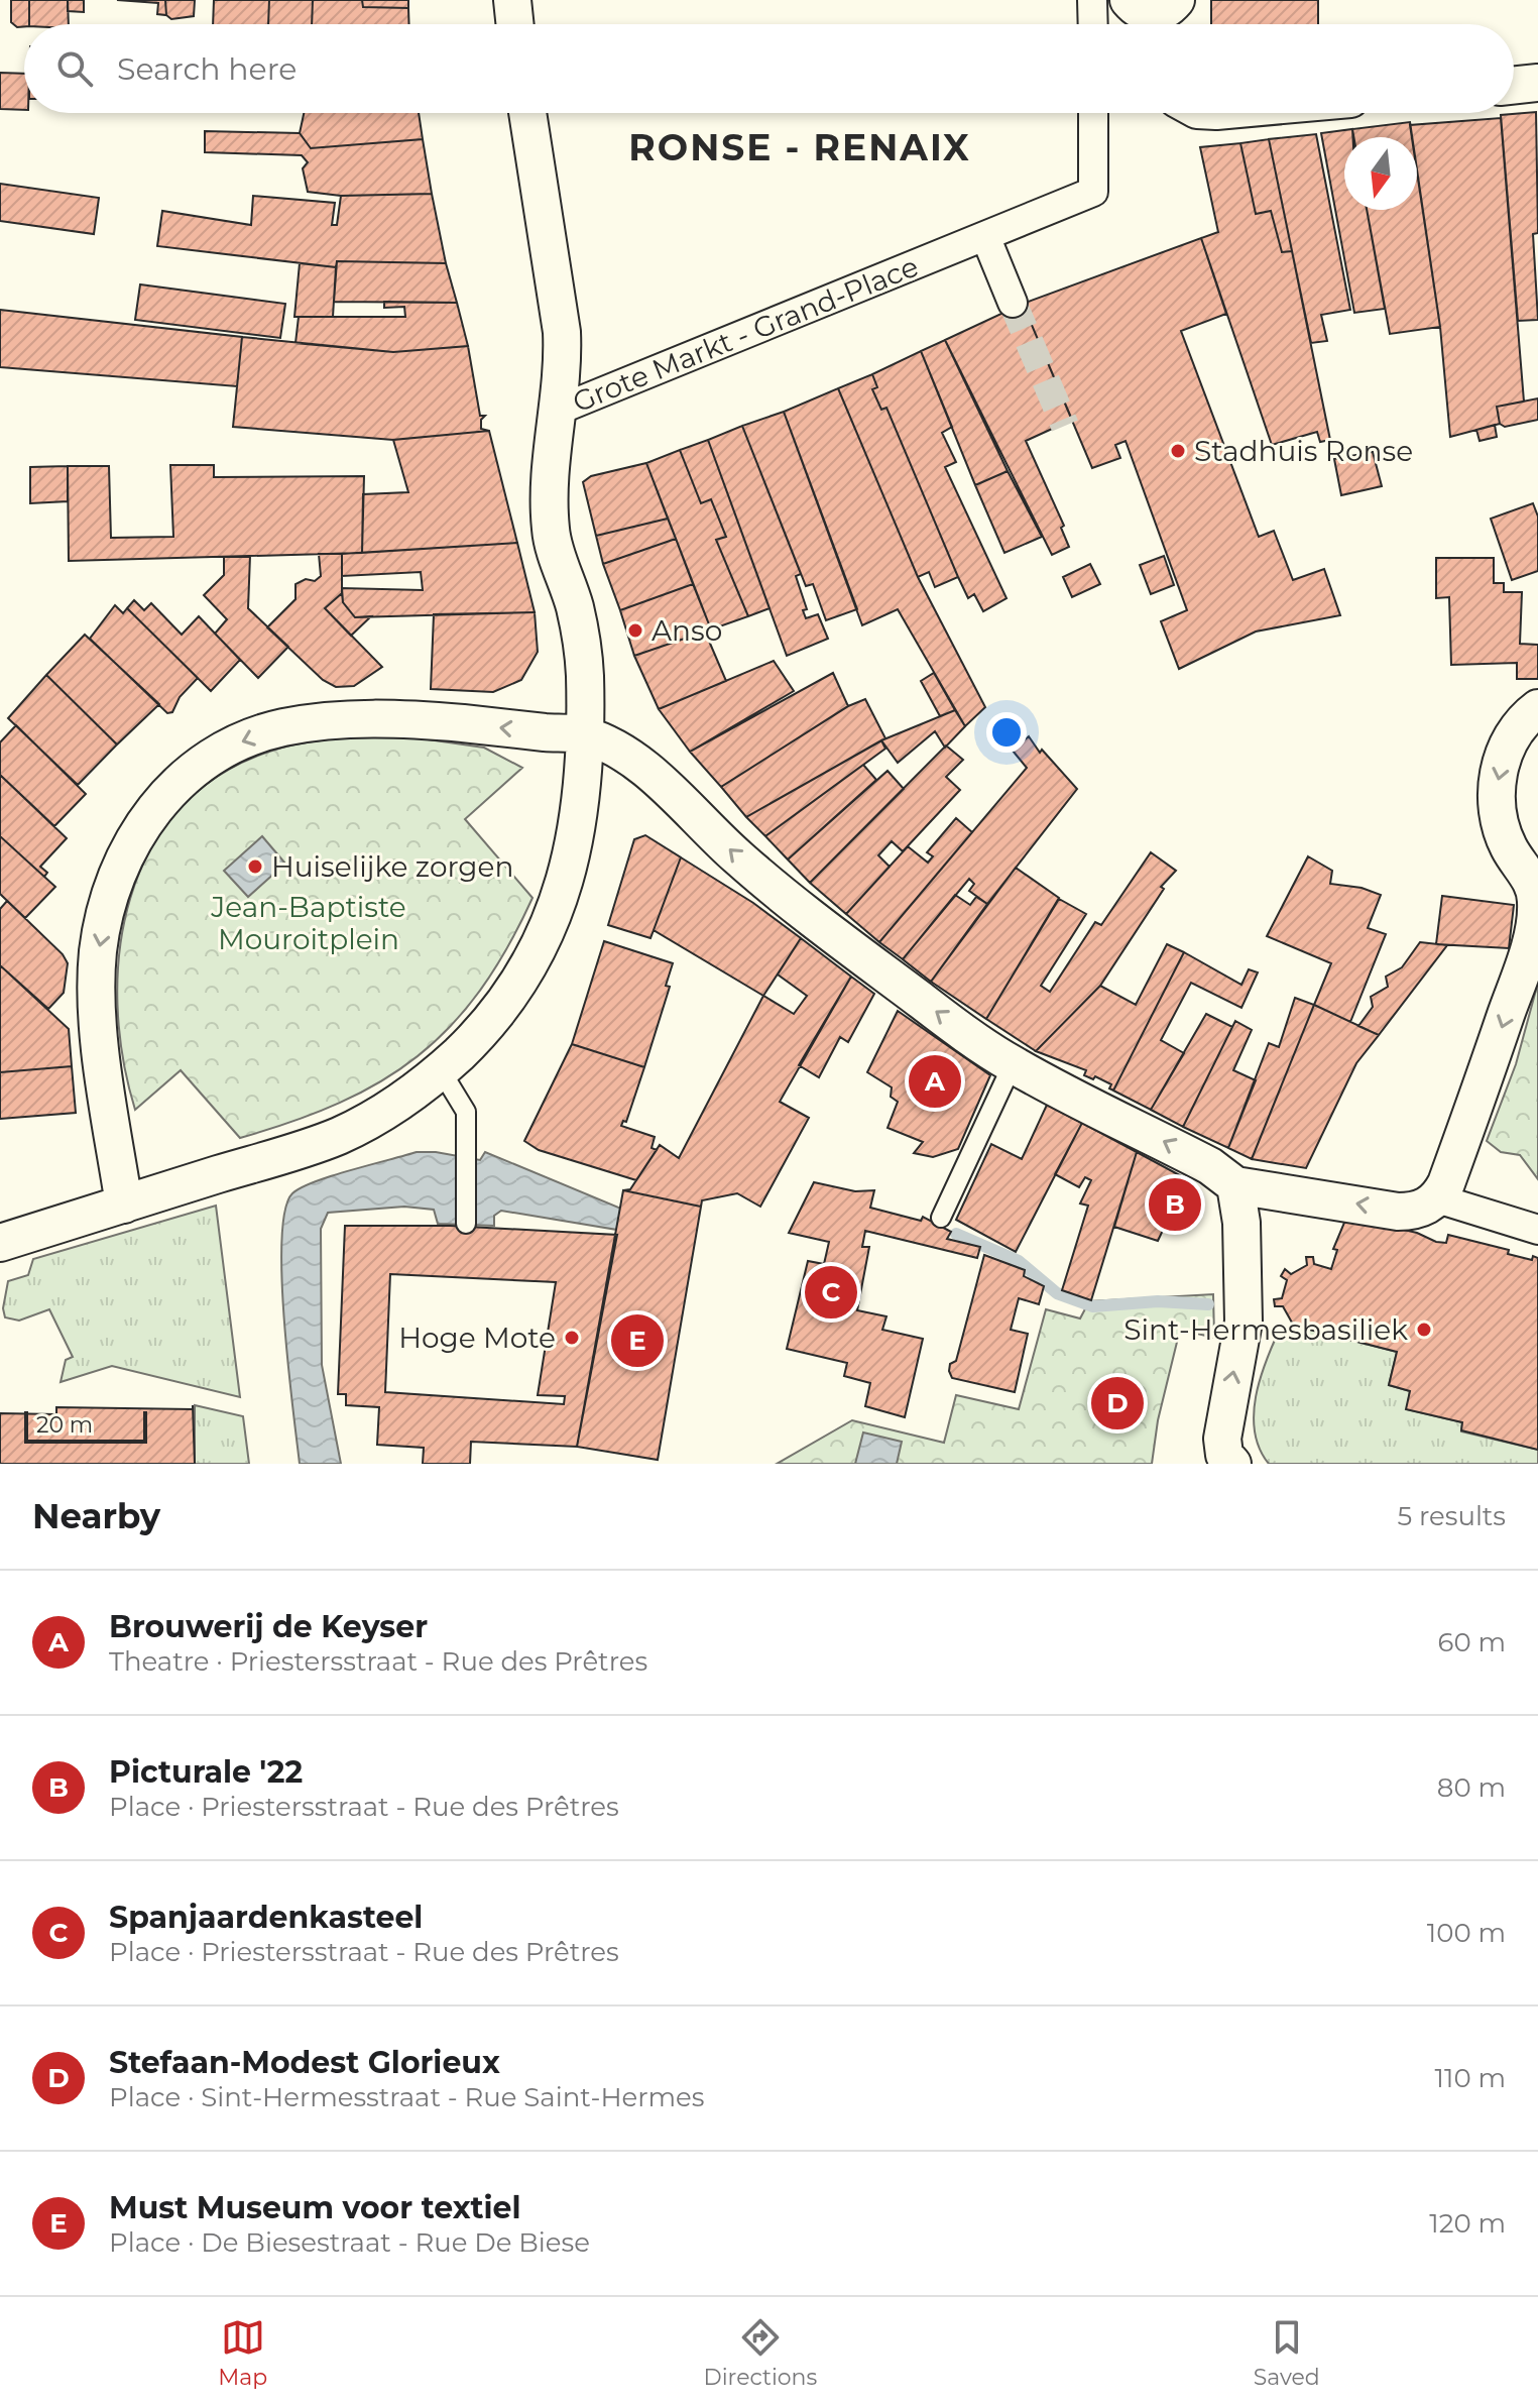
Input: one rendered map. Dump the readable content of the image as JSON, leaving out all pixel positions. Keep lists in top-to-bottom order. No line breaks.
{"streets":{"street":["Grote Markt - Grand-Place"]},"districts":["RONSE - RENAIX"],"parks":["Jean-Baptiste Mouroitplein"],"places":["Stadhuis Ronse","Anso","Huiselijke zorgen","Sint-Hermesbasiliek","Hoge Mote"],"scale_bar":"20 m","north":"bottom","page":{"search":"Search here","pins":["A","B","C","E","D"],"scale":"20 m","heading":["Nearby","5 results"],"list":[{"mark":"A","name":"Brouwerij de Keyser","note":"Theatre · Priestersstraat - Rue des Prêtres","value":"60 m"},{"mark":"B","name":"Picturale '22","note":"Place · Priestersstraat - Rue des Prêtres","value":"80 m"},{"mark":"C","name":"Spanjaardenkasteel","note":"Place · Priestersstraat - Rue des Prêtres","value":"100 m"},{"mark":"D","name":"Stefaan-Modest Glorieux","note":"Place · Sint-Hermesstraat - Rue Saint-Hermes","value":"110 m"},{"mark":"E","name":"Must Museum voor textiel","note":"Place · De Biesestraat - Rue De Biese","value":"120 m"}],"nav":["Map","Directions","Saved"]}}
